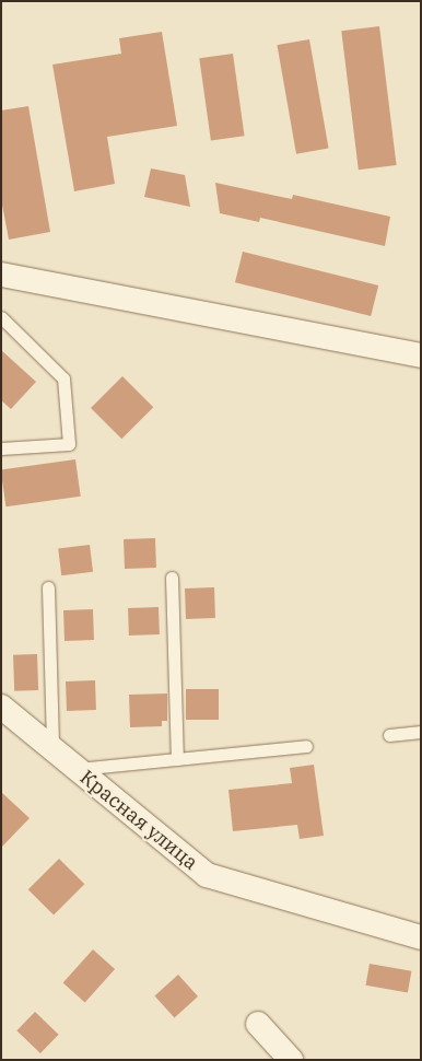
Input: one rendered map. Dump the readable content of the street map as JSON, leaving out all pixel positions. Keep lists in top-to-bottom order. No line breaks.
{"streets":{"street":["Красная улица"]}}
